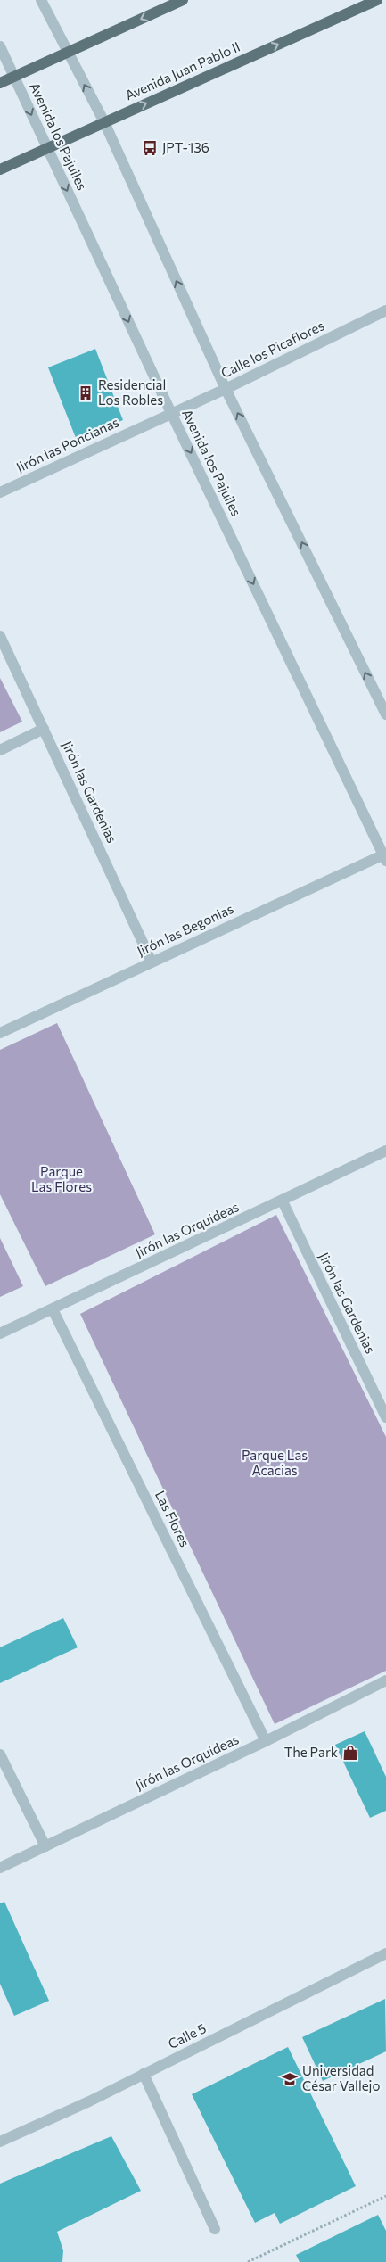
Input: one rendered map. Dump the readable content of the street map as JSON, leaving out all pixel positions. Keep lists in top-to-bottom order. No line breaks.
{"streets":{"main road":["Avenida Juan Pablo II"],"street":["Avenida los Pajuiles","Calle los Picaflores","Jirón las Poncianas","Jirón las Gardenias","Jirón las Begonias","Jirón las Orquideas","Las Flores","Calle 5"]},"crossings":[["Avenida Juan Pablo II","Avenida los Pajuiles"],["Avenida los Pajuiles","Calle los Picaflores"],["Avenida los Pajuiles","Jirón las Poncianas"],["Avenida los Pajuiles","Jirón las Begonias"],["Calle los Picaflores","Jirón las Poncianas"],["Jirón las Gardenias","Jirón las Begonias"],["Jirón las Gardenias","Jirón las Orquideas"],["Jirón las Orquideas","Las Flores"]],"parks":["Parque Las Flores","Parque Las Acacias"],"places":{"bus stop":["JPT-136"],"building":["Residencial Los Robles"],"shop":["The Park"],"school or university":["Universidad César Vallejo"]}}
